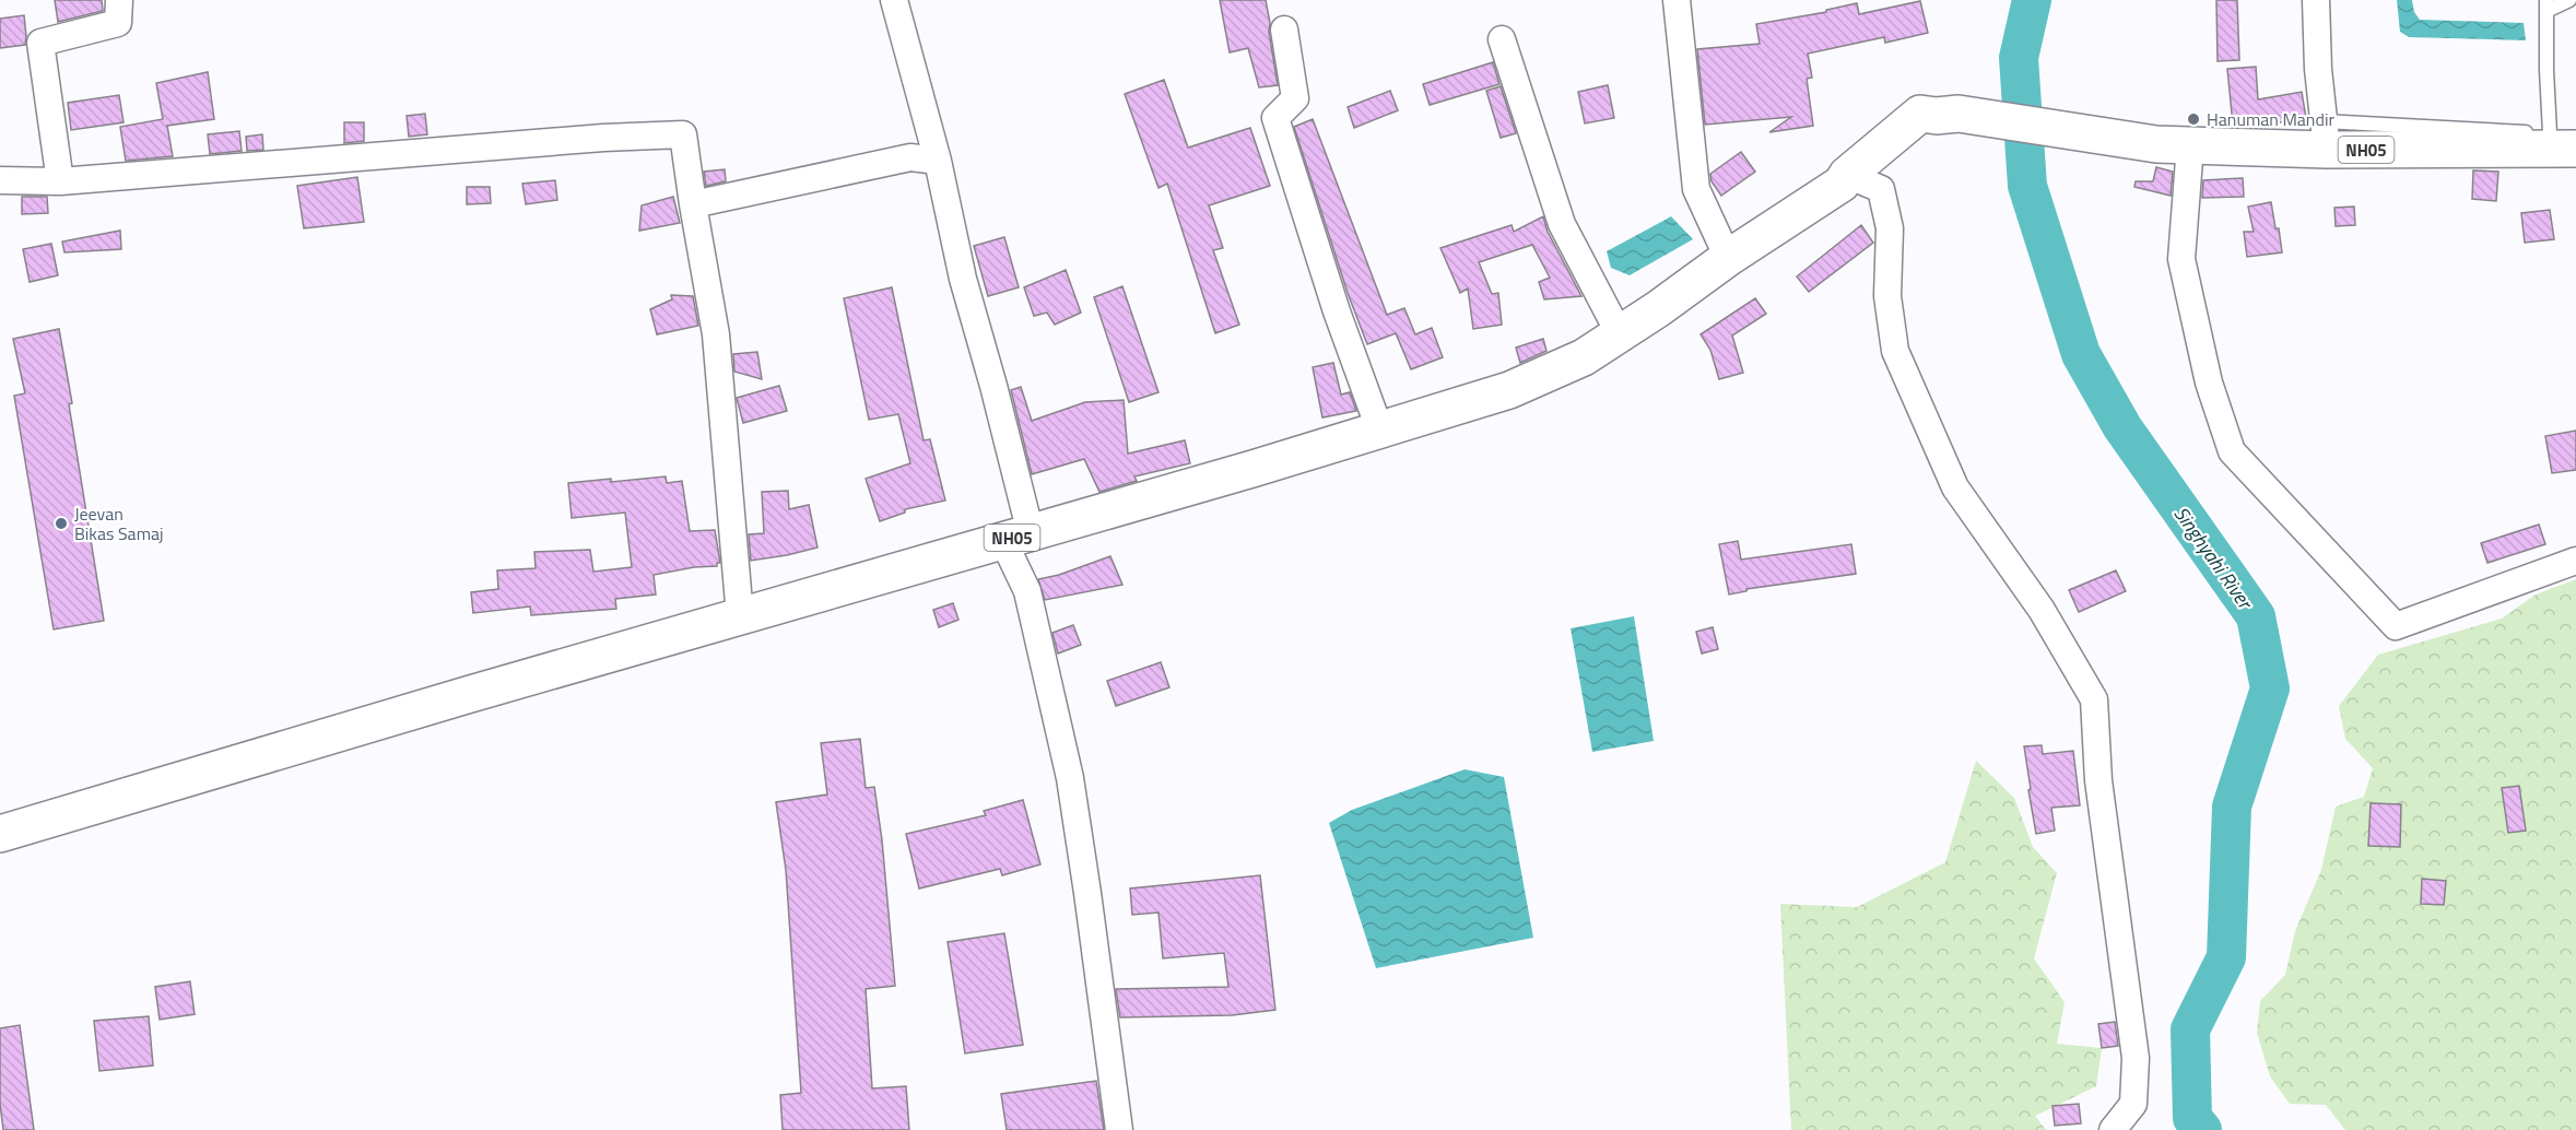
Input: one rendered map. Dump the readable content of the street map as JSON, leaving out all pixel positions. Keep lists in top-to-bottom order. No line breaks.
{"streets":{"main road":["NH05"]},"water":["Singhyahi River"],"places":["Hanuman Mandir","Jeevan Bikas Samaj"]}
